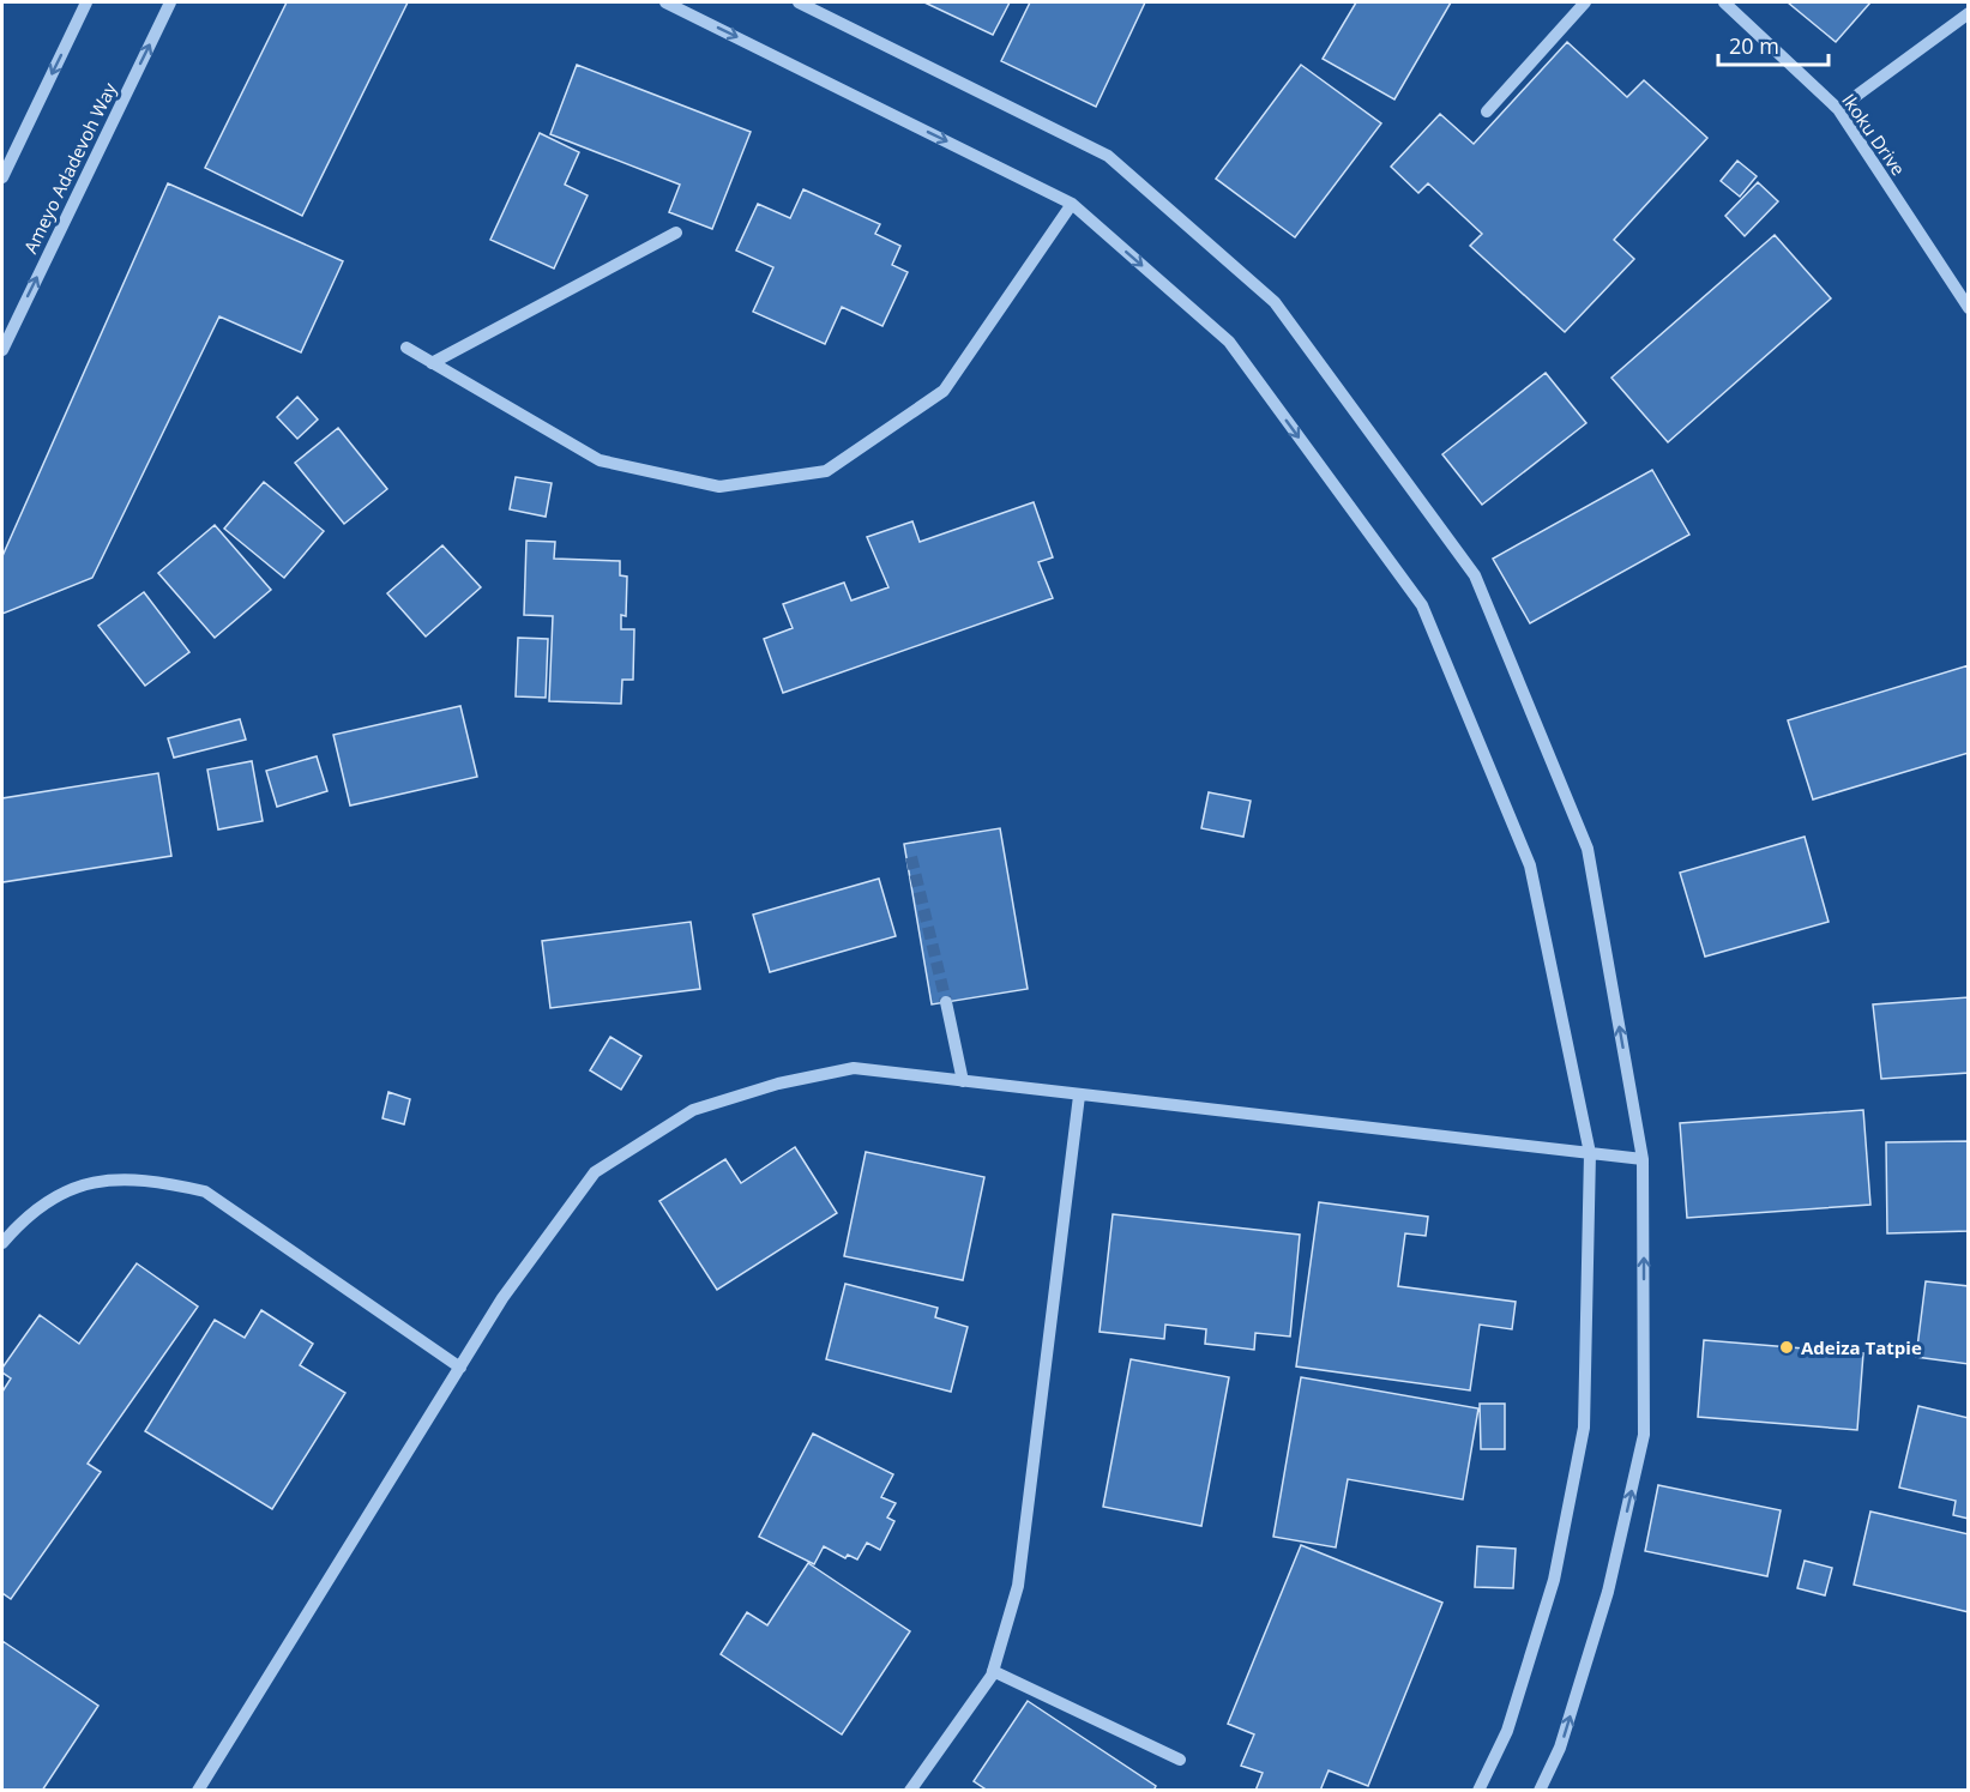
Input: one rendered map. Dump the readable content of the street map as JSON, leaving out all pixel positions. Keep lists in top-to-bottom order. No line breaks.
{"streets":{"street":["Ikoku Drive","Ameyo Adadevoh Way"]},"places":["Adeiza Tatpie"],"scale_bar":"20 m"}
